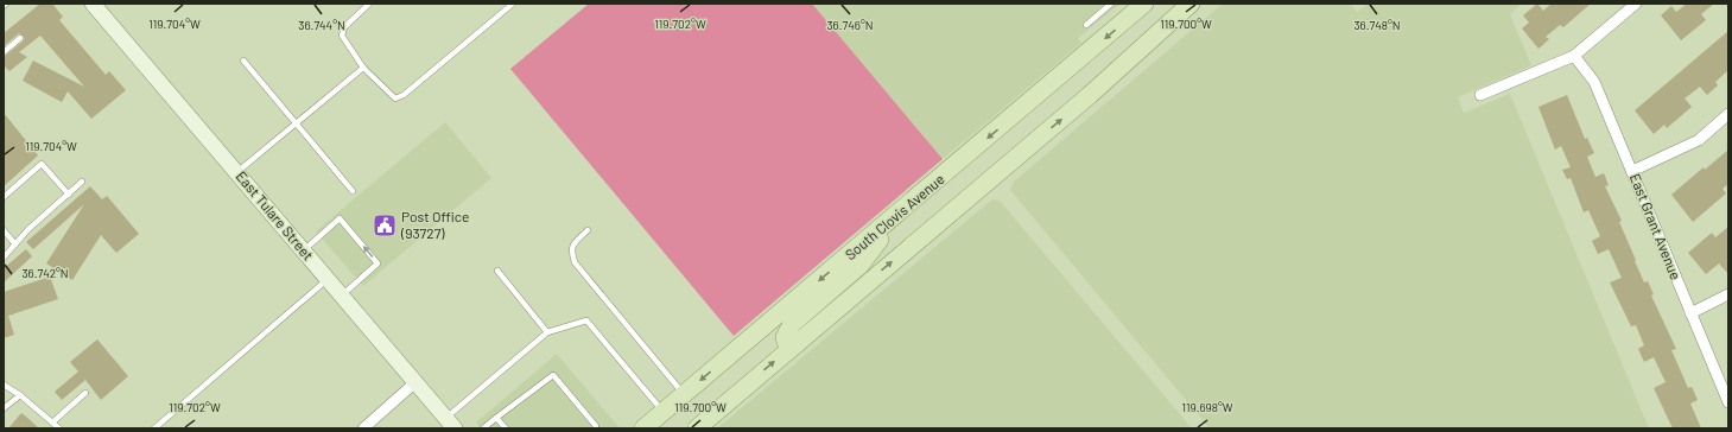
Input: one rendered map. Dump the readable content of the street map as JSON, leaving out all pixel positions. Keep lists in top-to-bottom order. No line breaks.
{"streets":{"main road":["East Tulare Street","South Clovis Avenue"],"street":["East Grant Avenue"]},"places":{"public building":["Post Office (93727)"]},"coordinates":["119.702°W","119.700°W","119.704°W","36.744°N","36.746°N","36.748°N","36.742°N","119.698°W"]}
